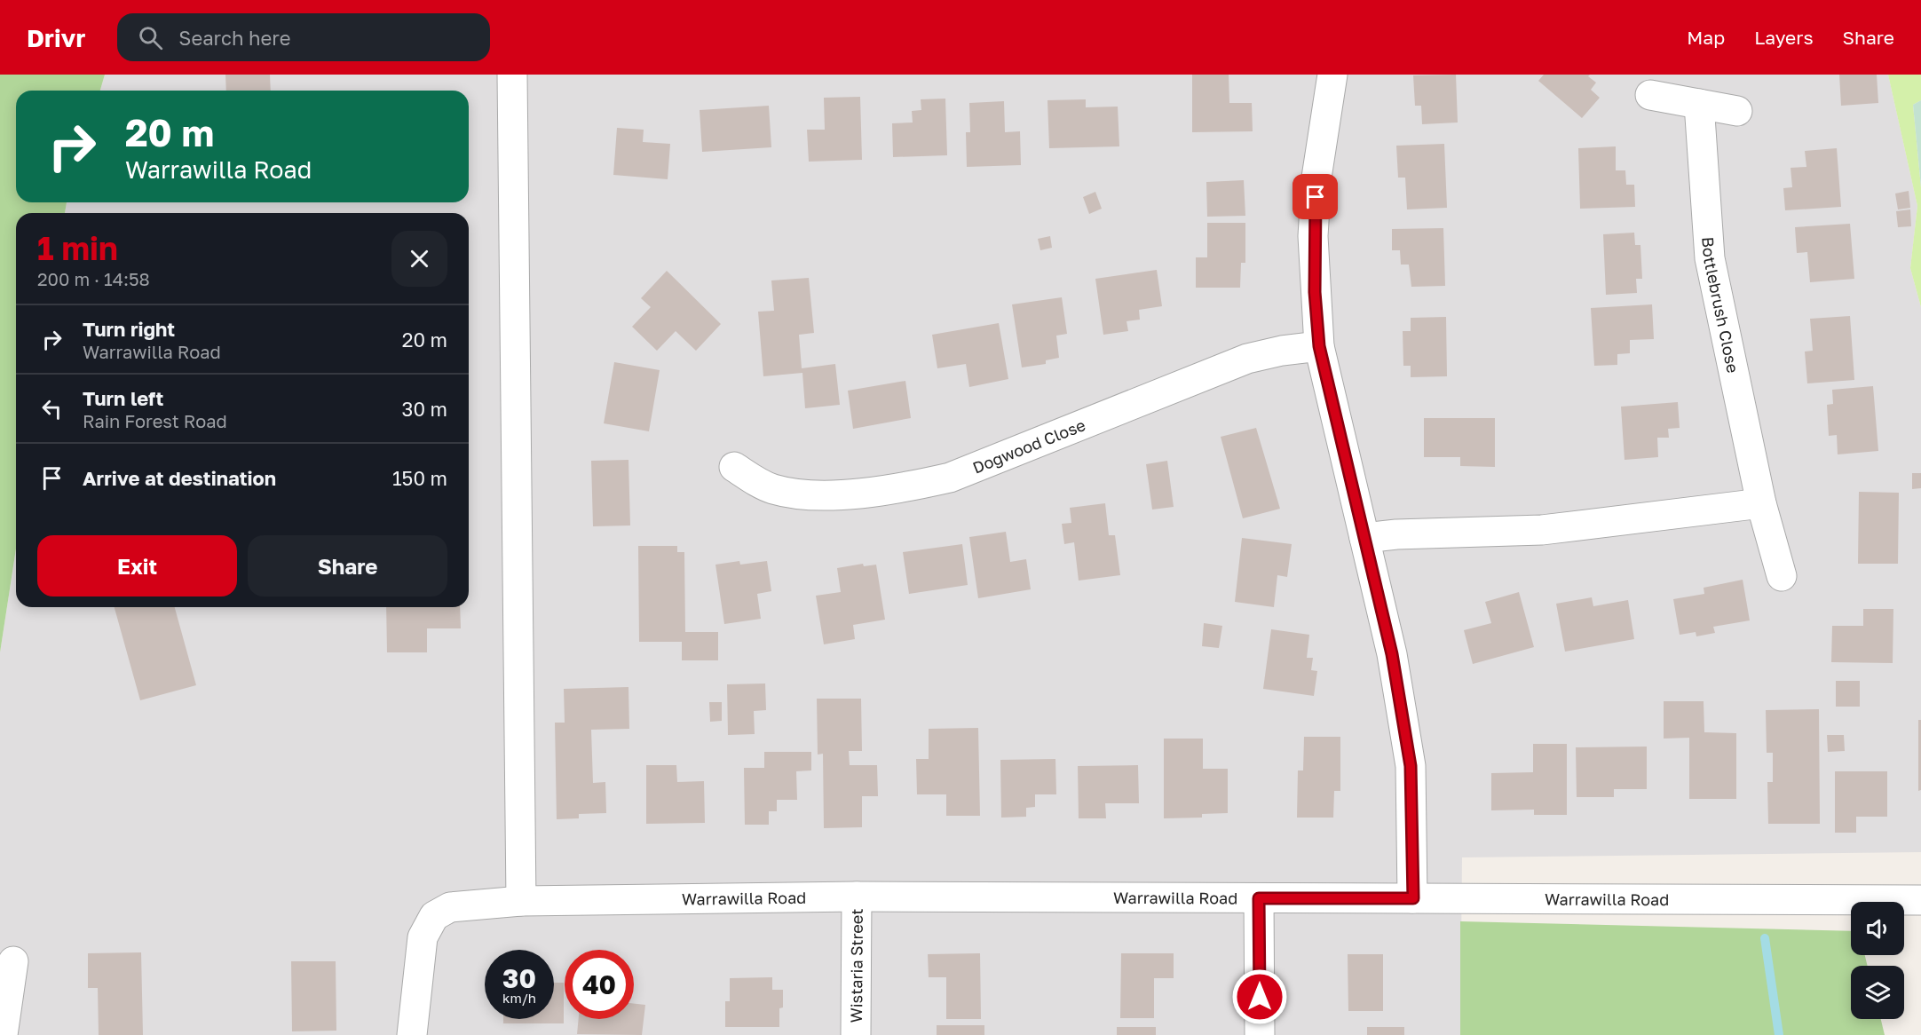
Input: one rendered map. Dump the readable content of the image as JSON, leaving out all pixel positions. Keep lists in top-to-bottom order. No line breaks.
{"streets":{"street":["Bottlebrush Close","Dogwood Close","Warrawilla Road","Wistaria Street"]},"crossings":[["Warrawilla Road","Wistaria Street"]],"page":{"header":"Drivr","search":"Search here","nav":["Map","Layers","Share"],"turn":["20 m","Warrawilla Road"],"heading":["1 min","200 m · 14:58"],"list":[{"name":"Turn right","note":"Warrawilla Road","value":"20 m"},{"name":"Turn left","note":"Rain Forest Road","value":"30 m"},{"name":"Arrive at destination","value":"150 m"}],"buttons":["Exit","Share"],"speed":"30 km/h","limit":"40"}}
